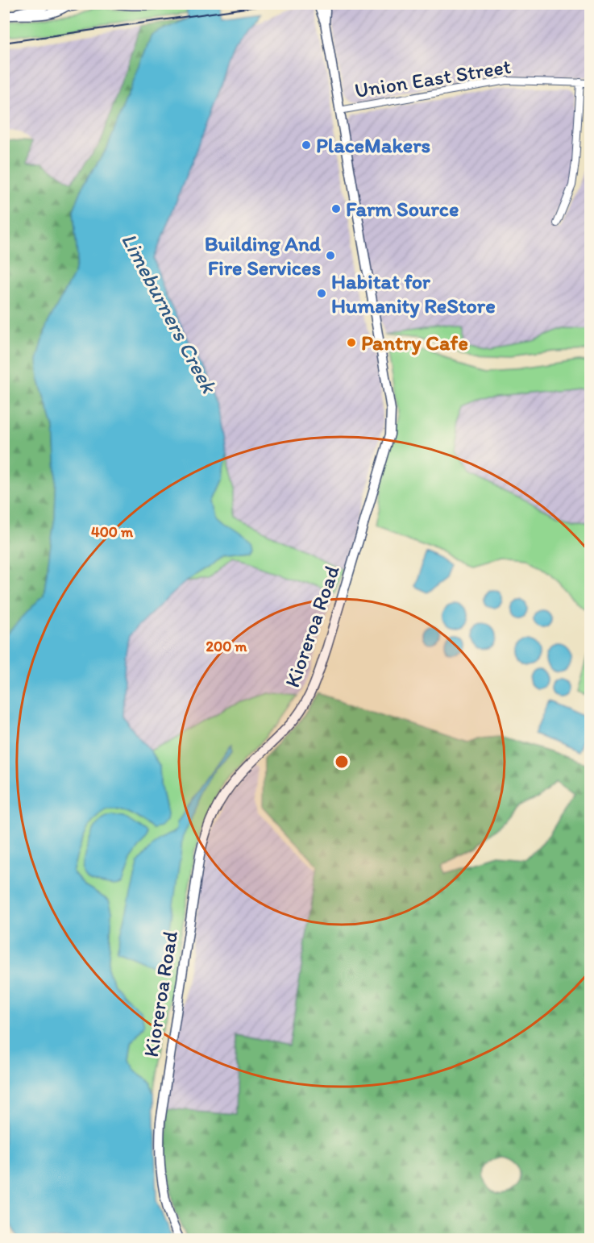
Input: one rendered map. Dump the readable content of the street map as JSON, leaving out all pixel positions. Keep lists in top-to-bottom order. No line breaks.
{"streets":{"main road":["Kioreroa Road"],"street":["Union East Street"]},"crossings":[["Union East Street","Kioreroa Road"]],"water":["Limeburners Creek"],"places":["PlaceMakers","Farm Source","Building And Fire Services","Habitat for Humanity ReStore","Pantry Cafe"],"rings":["400 m","200 m"]}
